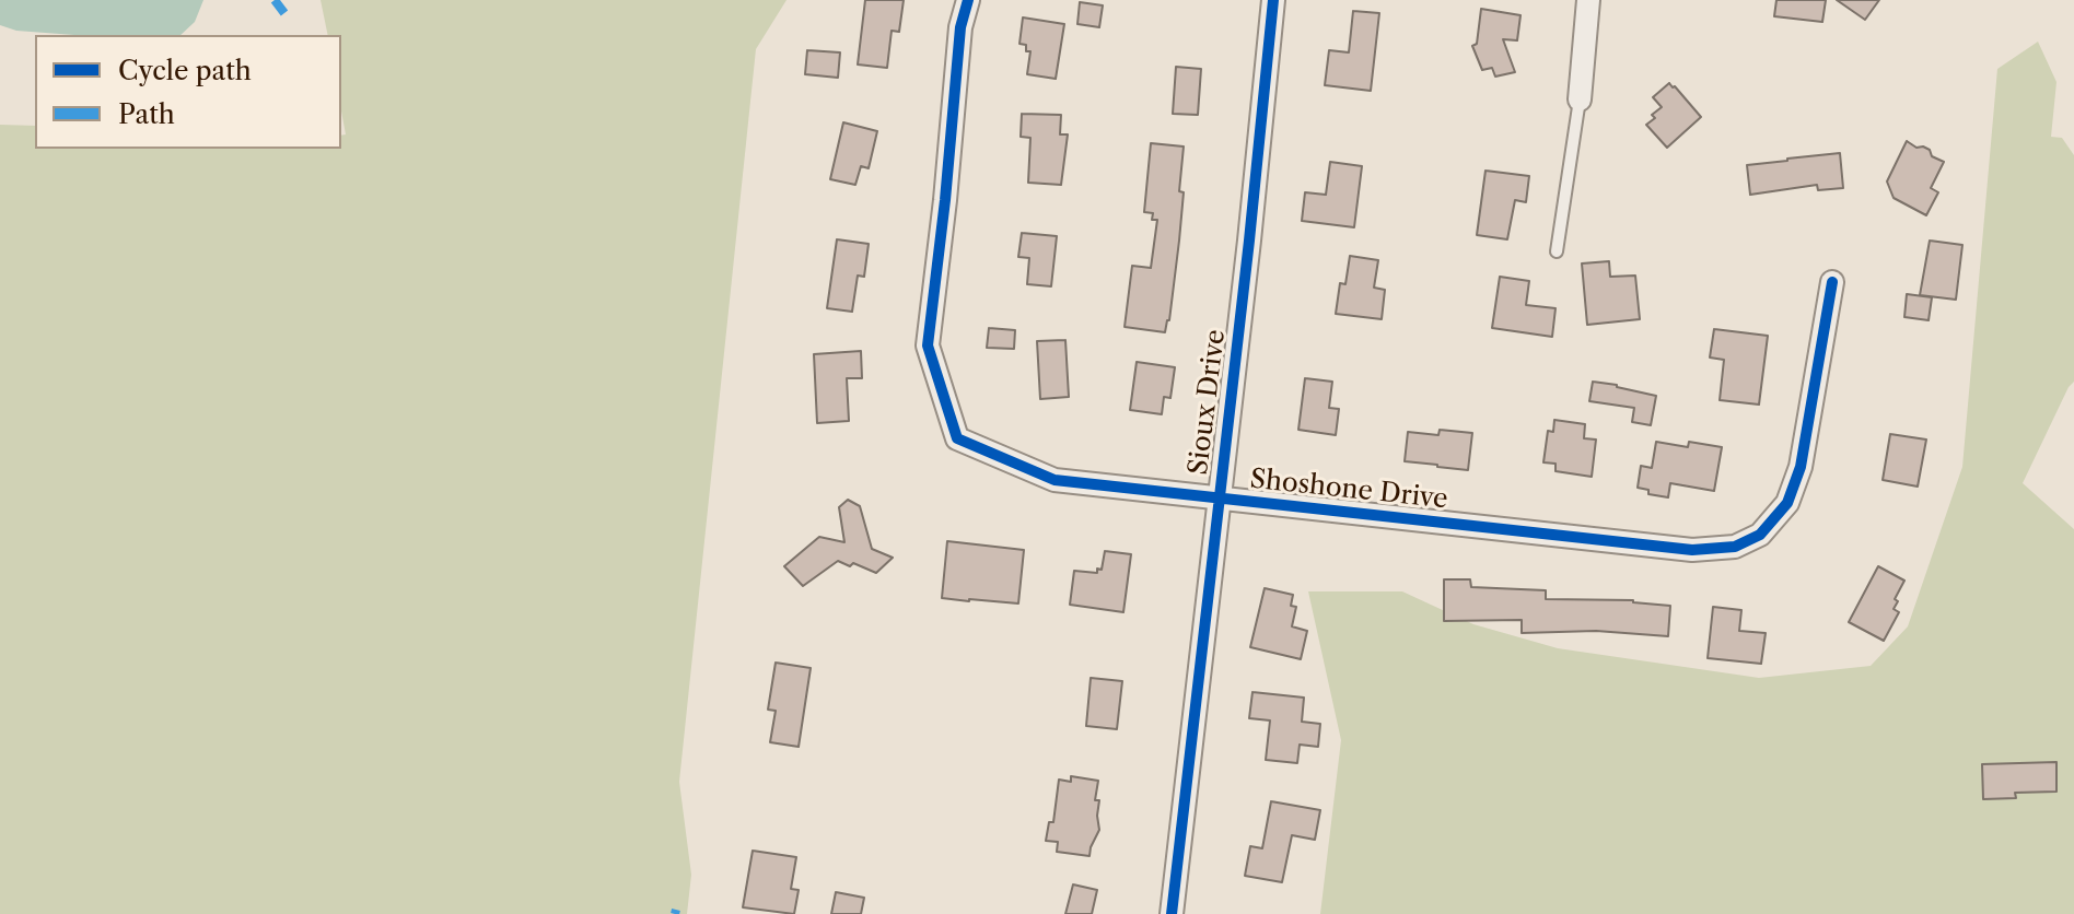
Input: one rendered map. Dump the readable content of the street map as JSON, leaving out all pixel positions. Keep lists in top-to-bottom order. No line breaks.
{"streets":{"street":["Sioux Drive","Shoshone Drive"]},"crossings":[["Sioux Drive","Shoshone Drive"]],"legend":["Cycle path","Path"]}
